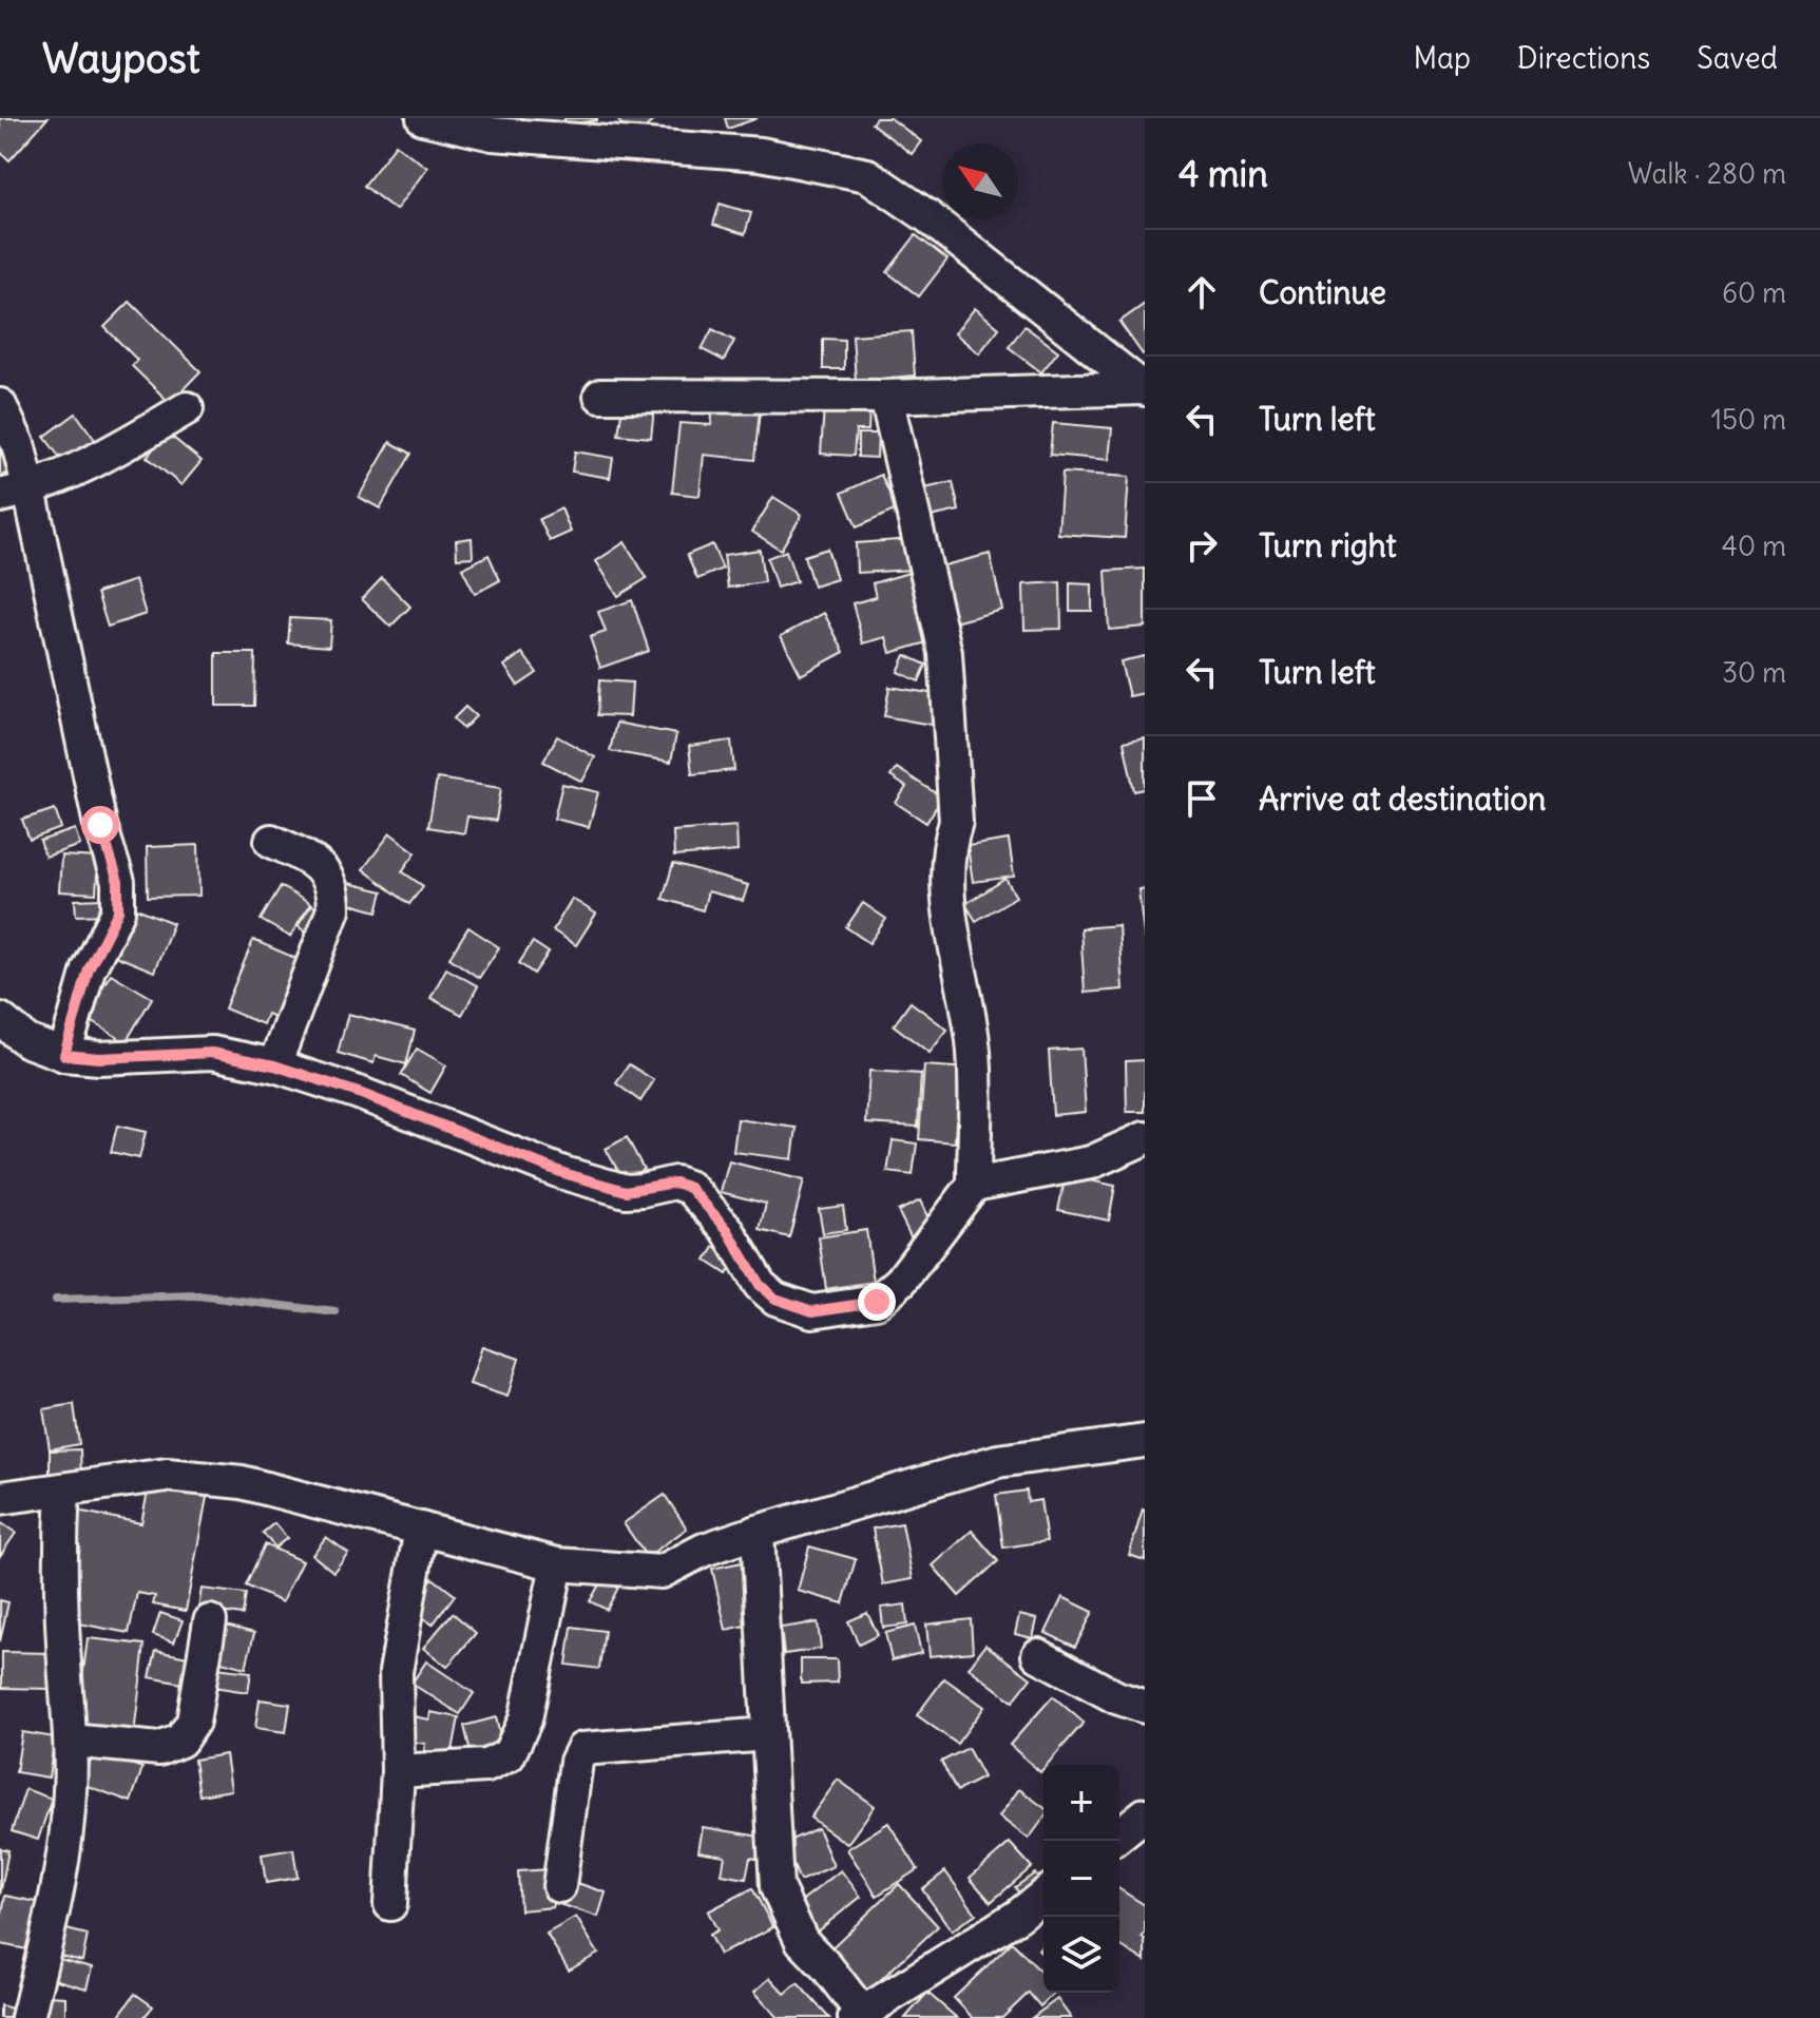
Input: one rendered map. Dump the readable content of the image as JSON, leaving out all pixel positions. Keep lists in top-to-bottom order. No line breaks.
{"north":"top left","page":{"header":"Waypost","nav":["Map","Directions","Saved"],"heading":["4 min","Walk · 280 m"],"list":[["Continue","60 m"],["Turn left","150 m"],["Turn right","40 m"],["Turn left","30 m"],"Arrive at destination"],"map_buttons":["+","−"]}}
